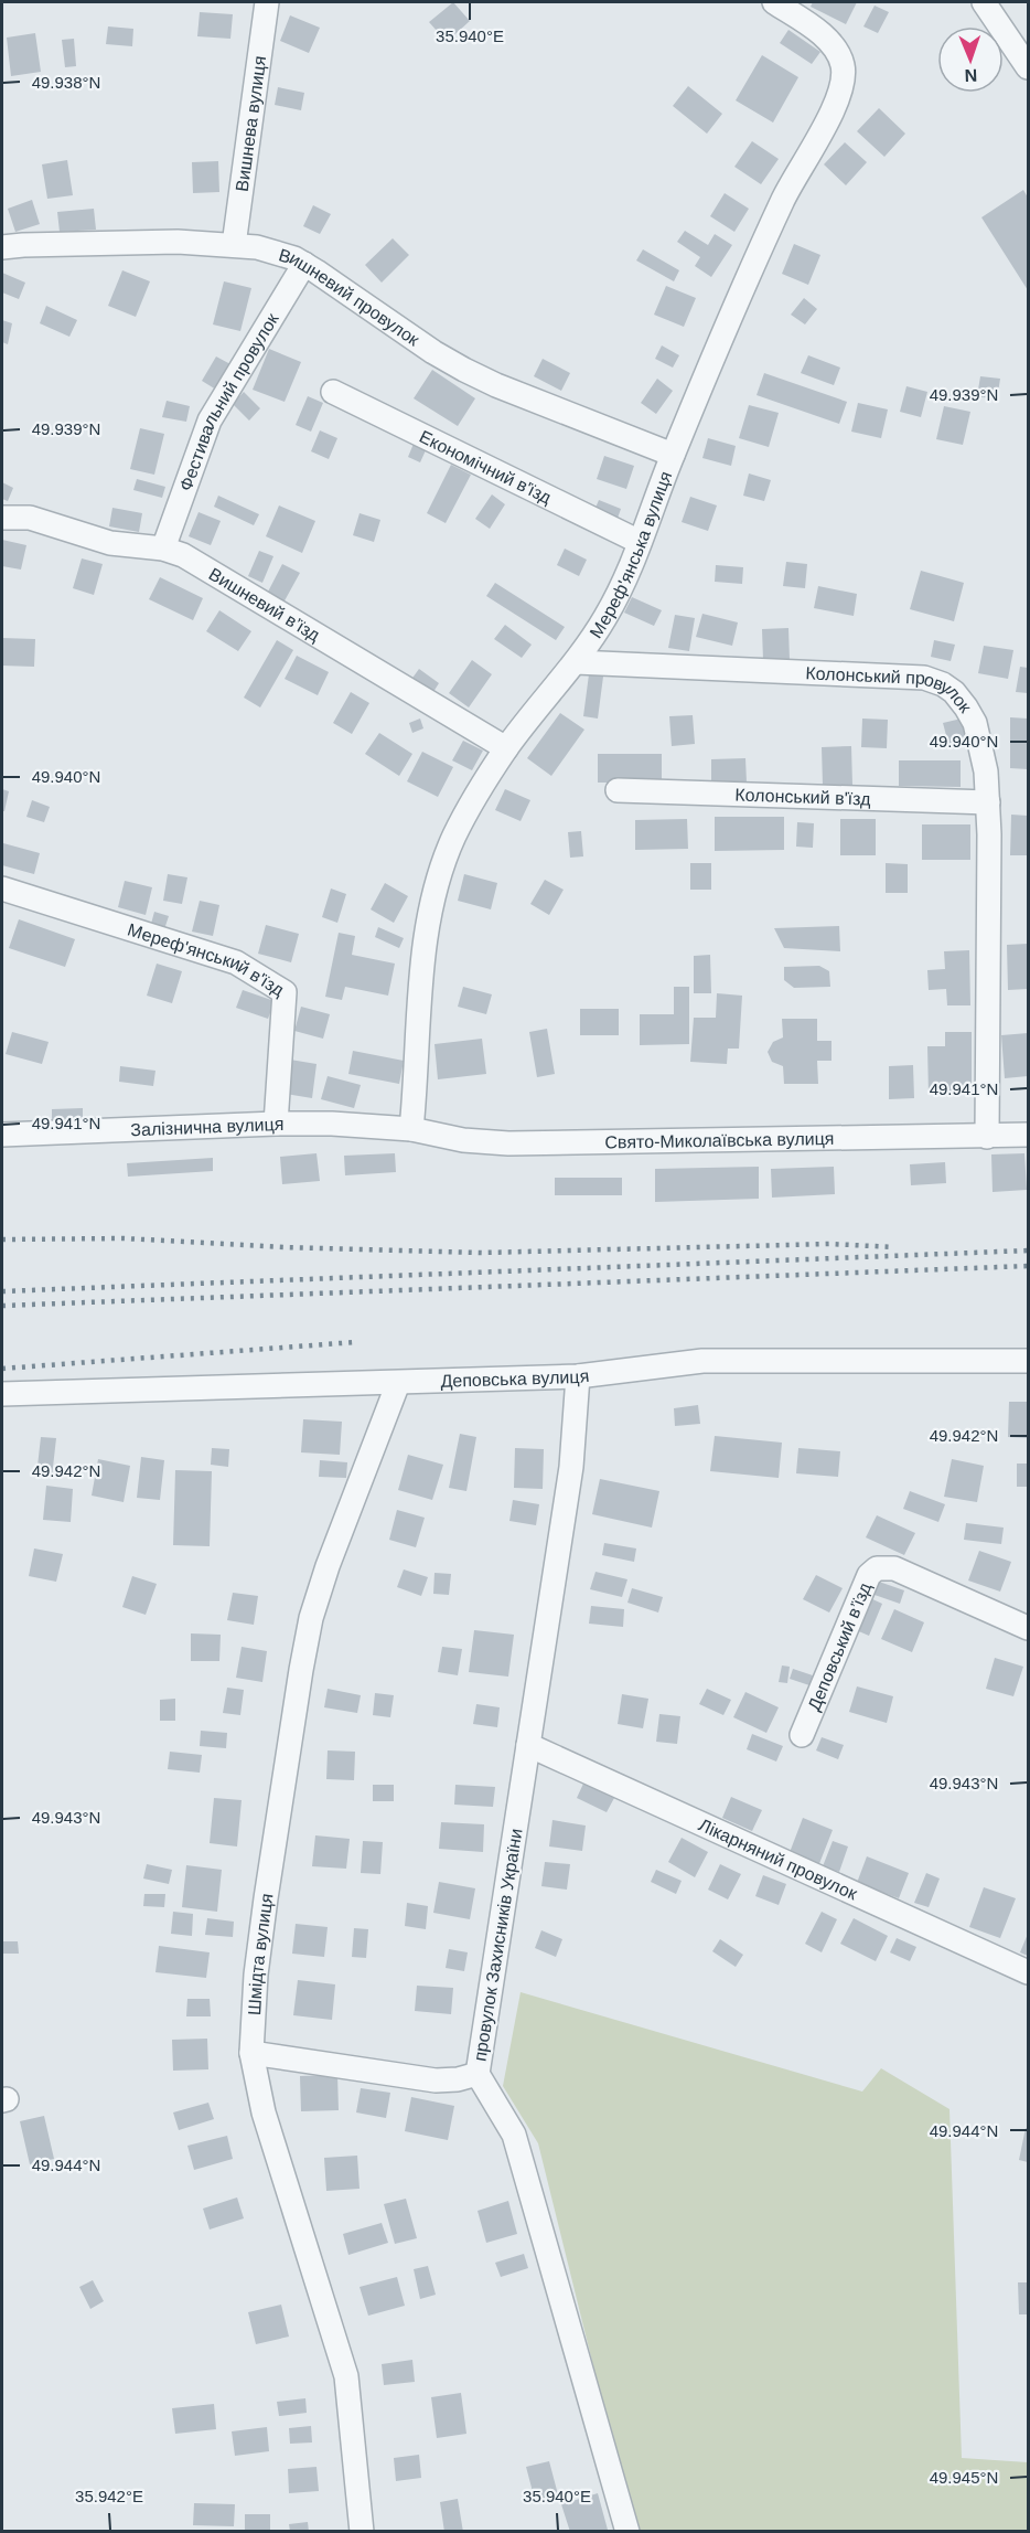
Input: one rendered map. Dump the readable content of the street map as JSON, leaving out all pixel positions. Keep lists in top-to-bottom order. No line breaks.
{"streets":{"street":["Вишнева вулиця","Вишневий провулок","Фестивальний провулок","Економічний в'їзд","Мереф'янська вулиця","Вишневий в’їзд","Колонський провулок","Колонський в'їзд","Мереф'янський в'їзд","Залізнична вулиця","Свято-Миколаївська вулиця","Деповська вулиця","Деповський в’їзд","Лікарняний провулок","провулок Захисників України","Шмідта вулиця"]},"crossings":[["Вишнева вулиця","Вишневий провулок"],["Вишневий провулок","Фестивальний провулок"],["Вишневий провулок","Мереф'янська вулиця"],["Фестивальний провулок","Вишневий в’їзд"],["Економічний в'їзд","Мереф'янська вулиця"],["Мереф'янська вулиця","Вишневий в’їзд"],["Мереф'янська вулиця","Колонський провулок"],["Мереф'янська вулиця","Залізнична вулиця"],["Мереф'янська вулиця","Свято-Миколаївська вулиця"],["Колонський провулок","Колонський в'їзд"],["Колонський провулок","Свято-Миколаївська вулиця"],["Мереф'янський в'їзд","Залізнична вулиця"],["Залізнична вулиця","Свято-Миколаївська вулиця"],["Деповська вулиця","провулок Захисників України"],["Деповська вулиця","Шмідта вулиця"],["Лікарняний провулок","провулок Захисників України"]],"north":"bottom","coordinates":["35.940°E","49.938°N","49.939°N","49.940°N","49.941°N","49.942°N","49.943°N","49.944°N","49.945°N","35.942°E"]}
